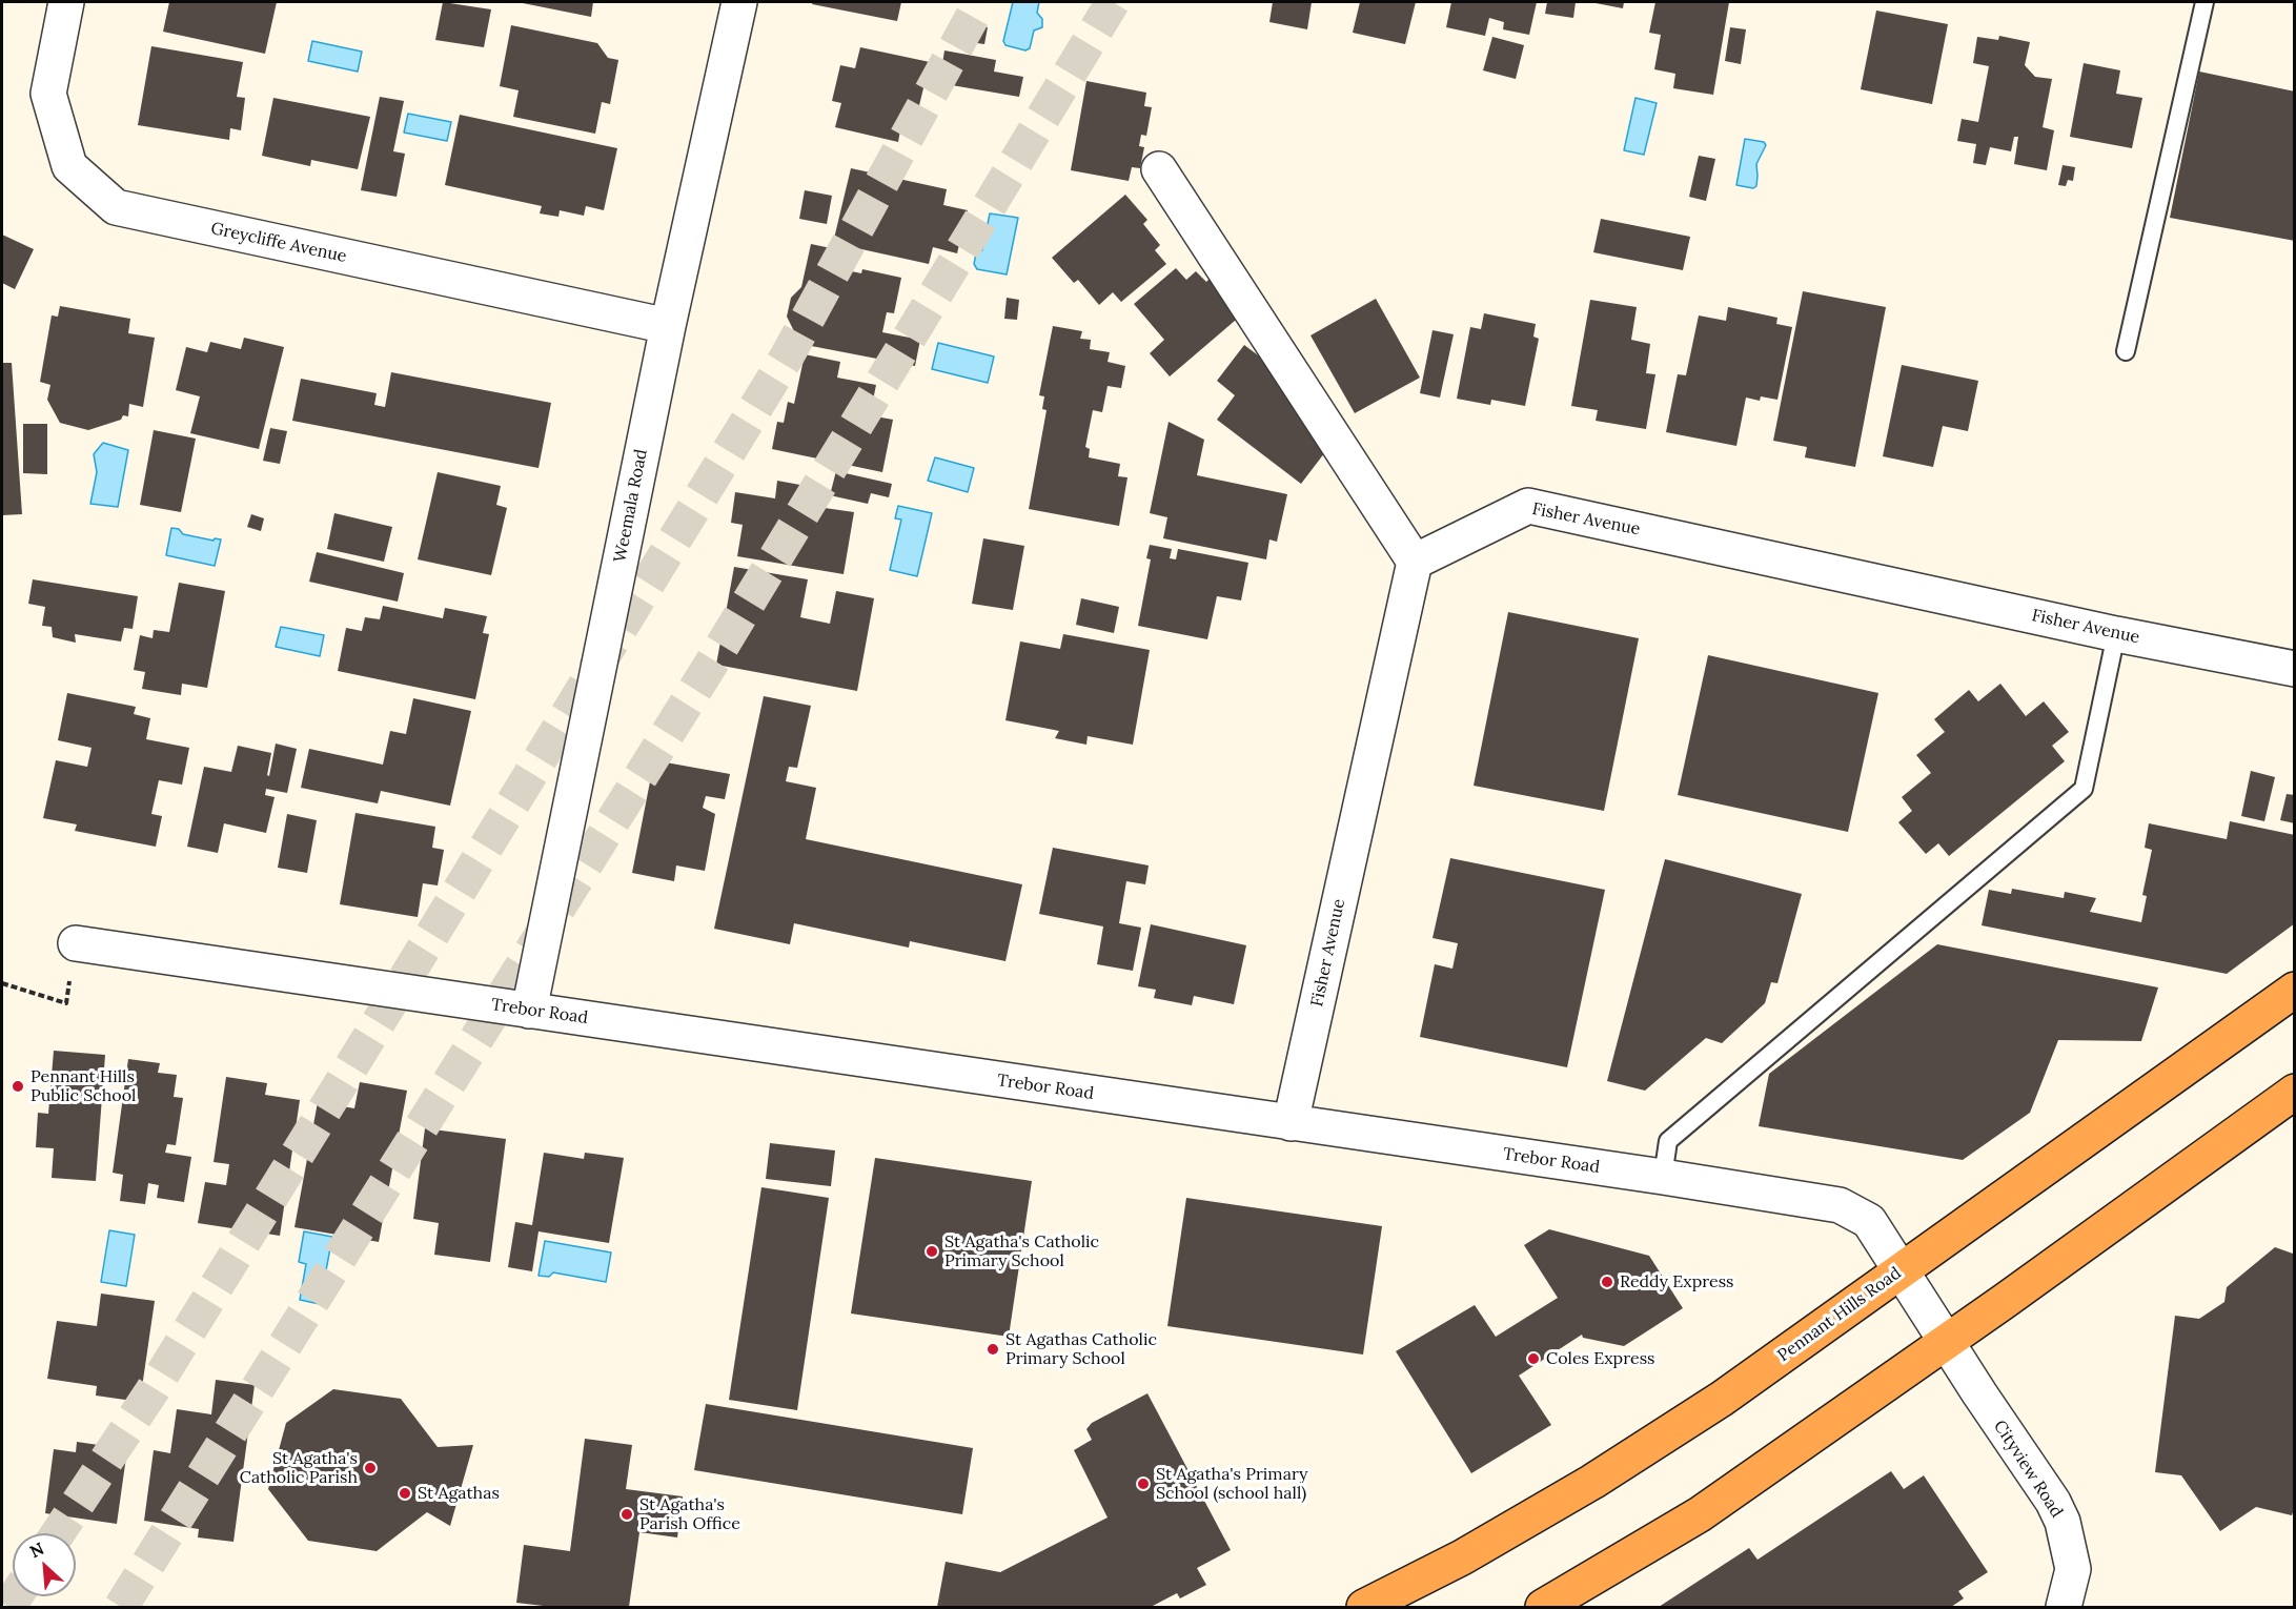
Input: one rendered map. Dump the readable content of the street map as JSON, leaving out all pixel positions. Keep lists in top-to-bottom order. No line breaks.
{"streets":{"highway":["Pennant Hills Road"],"street":["Greycliffe Avenue","Weemala Road","Fisher Avenue","Trebor Road","Cityview Road"]},"crossings":[["Greycliffe Avenue","Weemala Road"],["Weemala Road","Trebor Road"],["Fisher Avenue","Trebor Road"],["Trebor Road","Pennant Hills Road"],["Trebor Road","Cityview Road"]],"places":["Pennant Hills Public School","St Agatha's Catholic Primary School","Reddy Express","St Agathas Catholic Primary School","Coles Express","St Agatha's Catholic Parish","St Agatha's Primary School (school hall)","St Agathas","St Agatha's Parish Office"],"north":"top left"}
